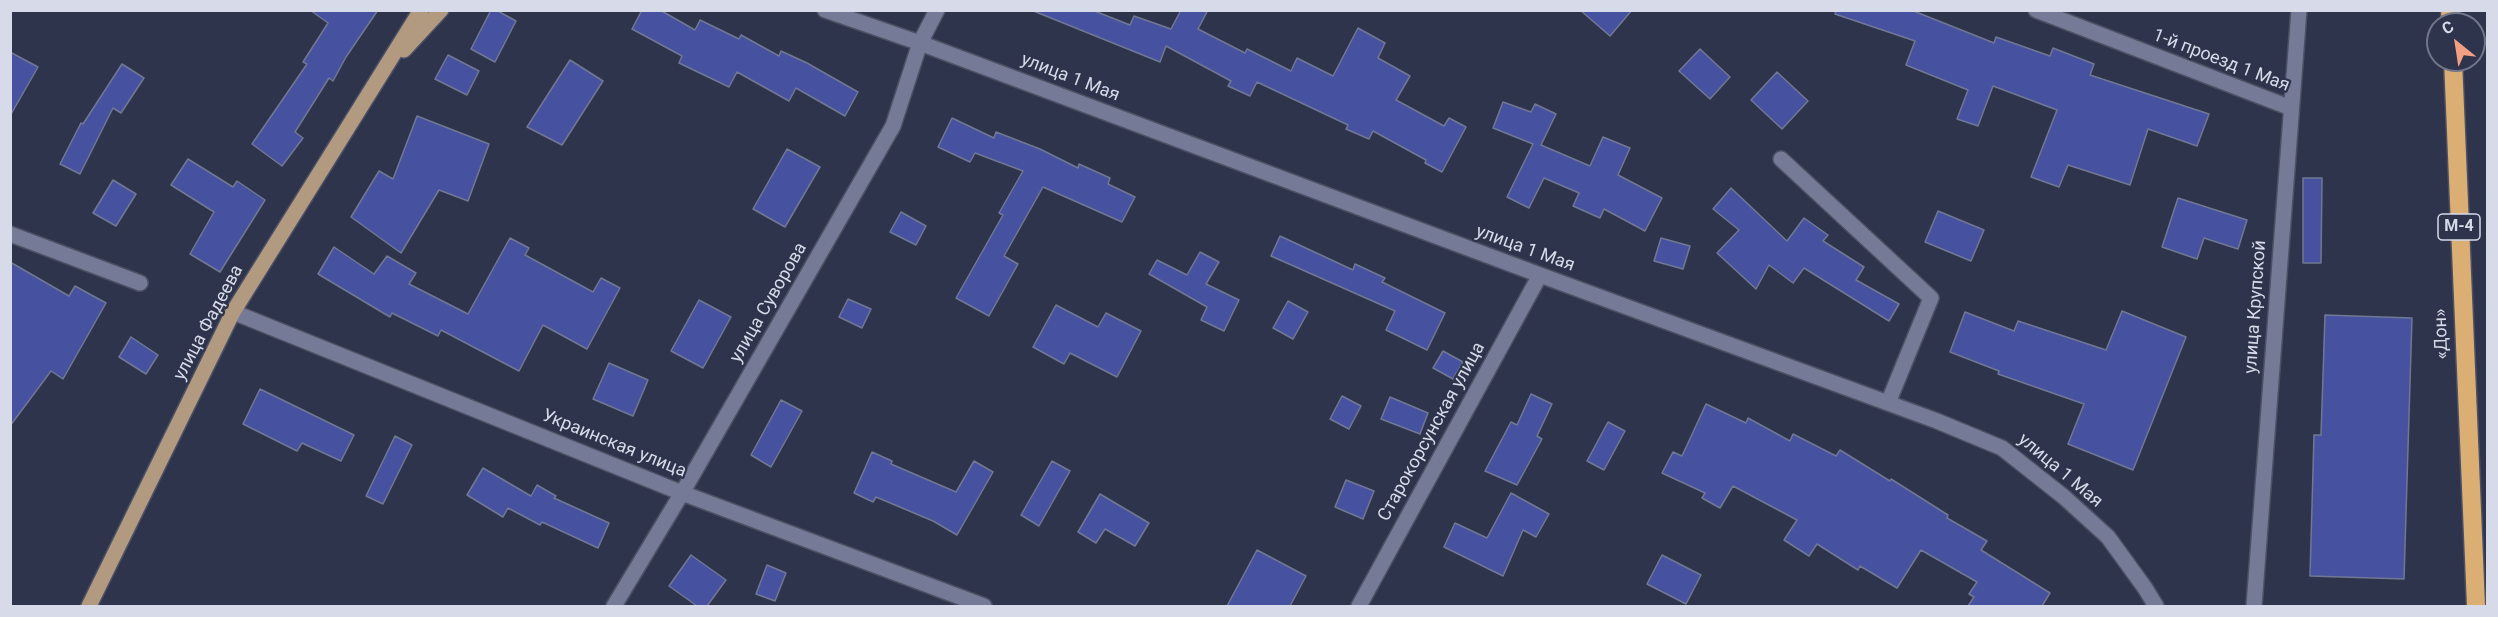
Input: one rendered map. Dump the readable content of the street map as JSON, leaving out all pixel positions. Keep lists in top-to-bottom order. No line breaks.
{"streets":{"highway":["М-4","«Дон»"],"main road":["улица Фадеева"],"street":["1-й проезд 1 Мая","улица 1 Мая","улица Суворова","улица Крупской","Старокорсунская улица","Украинская улица"]},"crossings":[["1-й проезд 1 Мая","улица Крупской"],["улица 1 Мая","улица Суворова"],["улица 1 Мая","Старокорсунская улица"],["улица Суворова","Украинская улица"],["улица Фадеева","Украинская улица"]],"north":"top left"}
